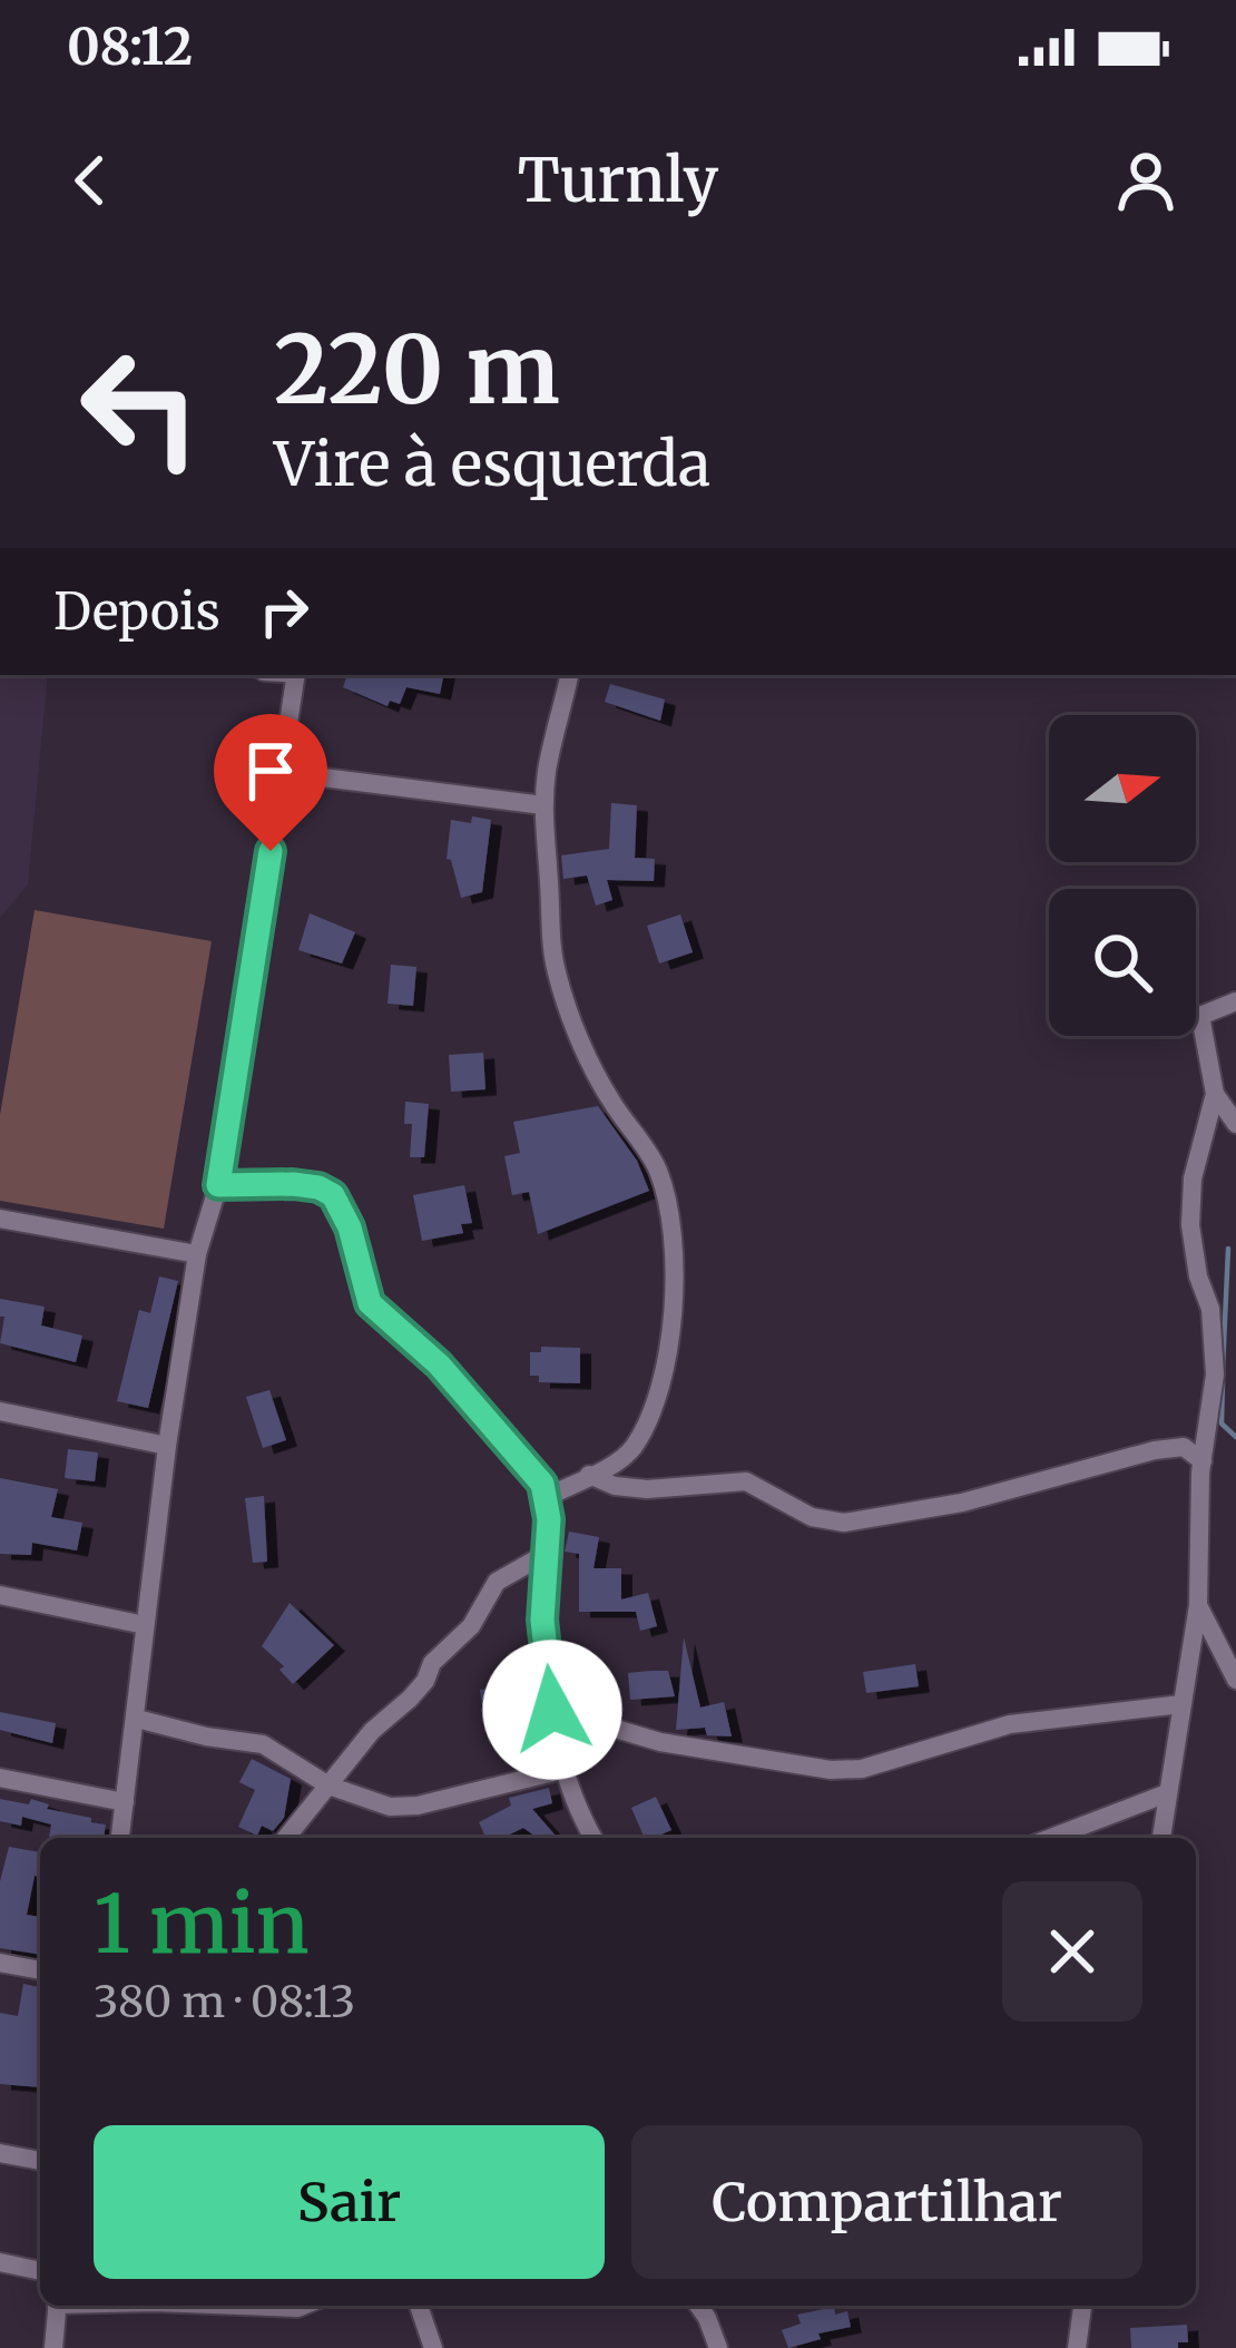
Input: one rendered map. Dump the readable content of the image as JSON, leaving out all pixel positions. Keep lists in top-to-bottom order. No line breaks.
{"north":"right","page":{"status":"08:12","header":"Turnly","turn":["220 m","Vire à esquerda"],"then":"Depois","heading":["1 min","380 m · 08:13"],"buttons":["Sair","Compartilhar"]}}
